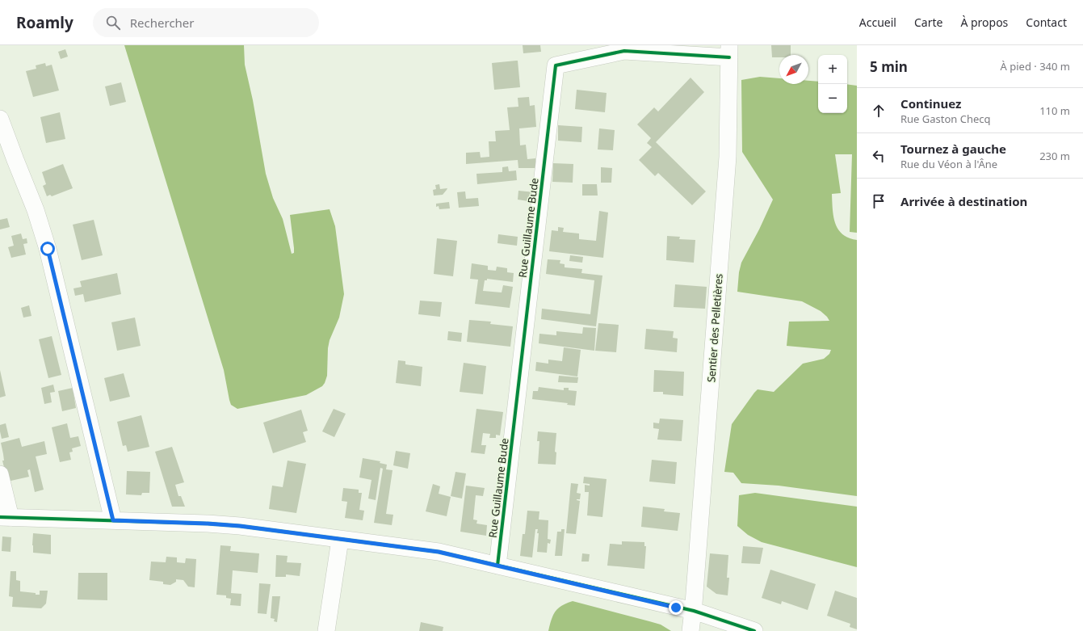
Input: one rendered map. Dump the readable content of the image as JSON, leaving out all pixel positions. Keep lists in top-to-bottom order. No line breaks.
{"streets":{"street":["Rue Guillaume Bude","Sentier des Pelletières"]},"crossings":[["Rue Guillaume Bude","Sentier des Pelletières"]],"north":"bottom left","page":{"header":"Roamly","search":"Rechercher","nav":["Accueil","Carte","À propos","Contact"],"heading":["5 min","À pied · 340 m"],"map_buttons":["+","−"],"list":[["Continuez","Rue Gaston Checq","110 m"],["Tournez à gauche","Rue du Véon à l'Âne","230 m"],"Arrivée à destination"]}}
